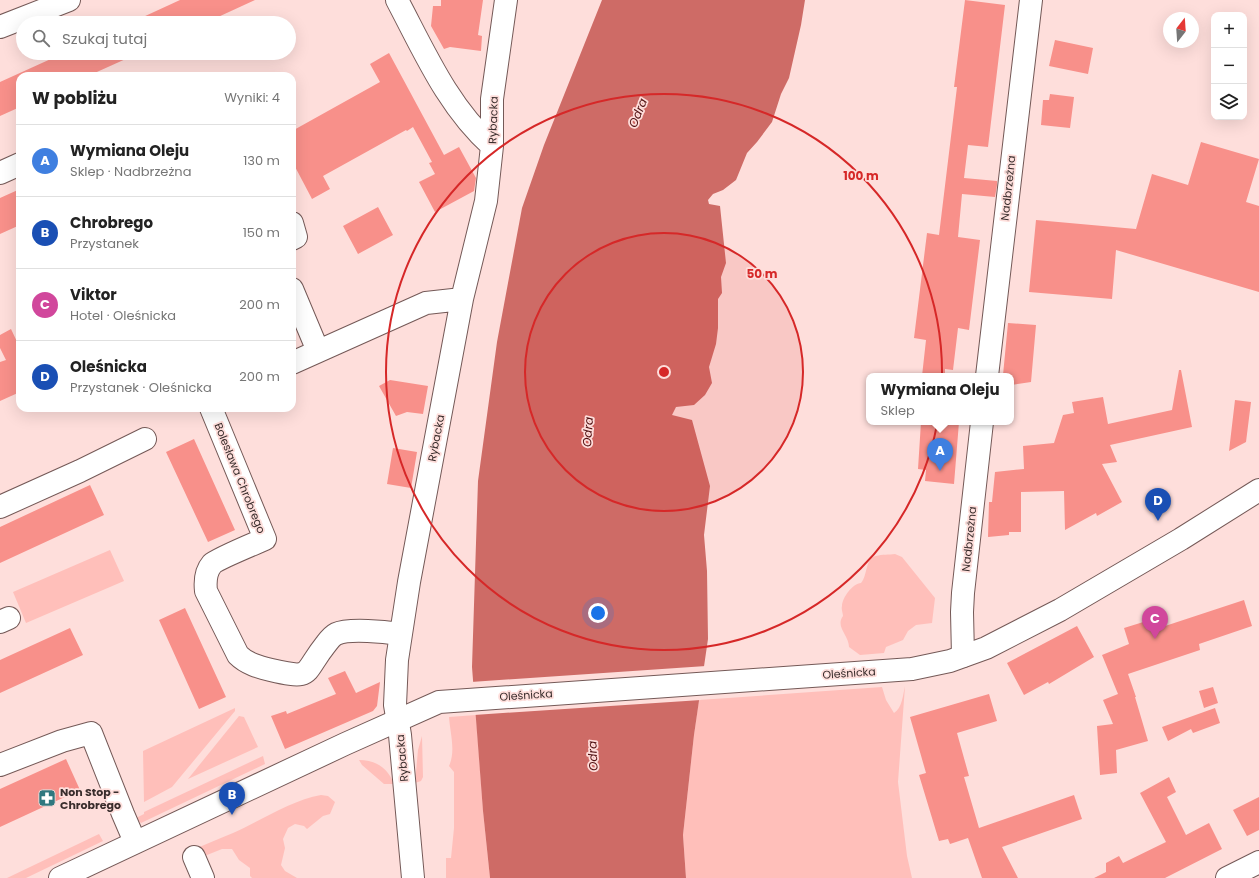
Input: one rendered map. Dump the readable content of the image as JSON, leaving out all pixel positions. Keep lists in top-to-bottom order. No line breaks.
{"streets":{"street":["Rybacka","Nadbrzeżna","Bolesława Chrobrego","Oleśnicka"]},"crossings":[["Rybacka","Oleśnicka"],["Nadbrzeżna","Oleśnicka"]],"water":["Odra"],"places":{"pharmacy":["Non Stop - Chrobrego"]},"north":"top","page":{"map_buttons":["+","−"],"search":"Szukaj tutaj","heading":["W pobliżu","Wyniki: 4"],"list":[{"mark":"A","name":"Wymiana Oleju","note":"Sklep · Nadbrzeżna","value":"130 m"},{"mark":"B","name":"Chrobrego","note":"Przystanek","value":"150 m"},{"mark":"C","name":"Viktor","note":"Hotel · Oleśnicka","value":"200 m"},{"mark":"D","name":"Oleśnicka","note":"Przystanek · Oleśnicka","value":"200 m"}],"popup":["Wymiana Oleju","Sklep"],"pins":["A","D","C","B"]},"rings":["100 m","50 m"]}
